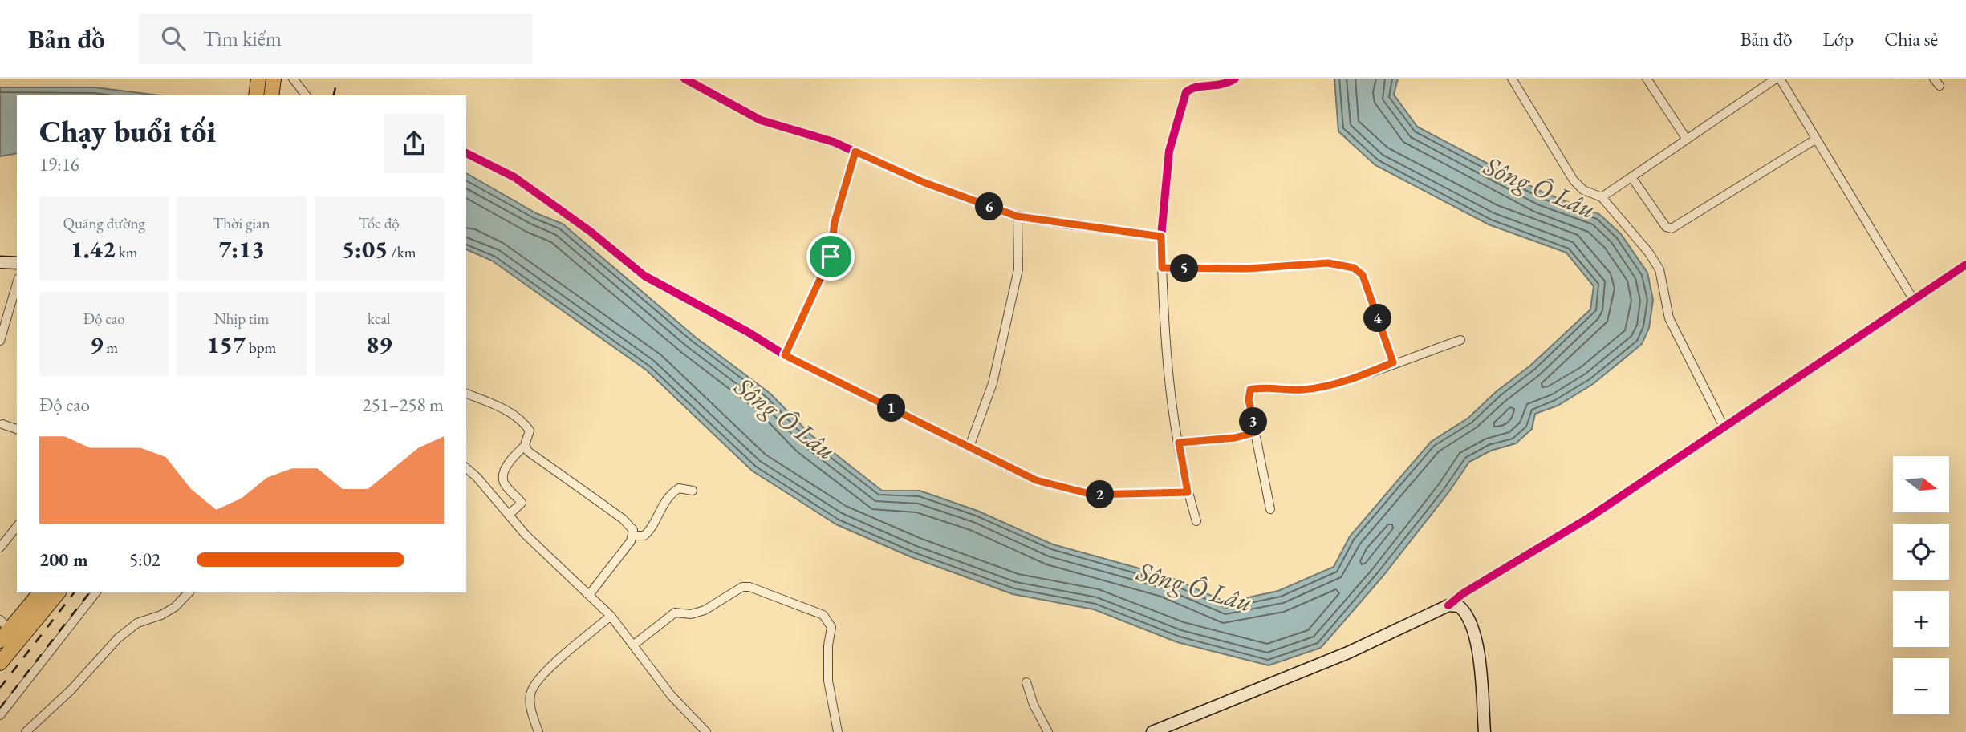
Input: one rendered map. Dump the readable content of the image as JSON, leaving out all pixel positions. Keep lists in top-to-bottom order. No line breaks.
{"water":["Sông Ô Lâu"],"north":"right","page":{"header":"Bản đồ","search":"Tìm kiếm","nav":["Bản đồ","Lớp","Chia sẻ"],"heading":["Chạy buổi tối","19:16"],"stats":[["Quãng đường","1.42 km"],["Thời gian","7:13"],["Tốc độ","5:05 /km"],["Độ cao","9 m"],["Nhịp tim","157 bpm"],["kcal","89"]],"pins":["6","5","4","1","3","2"],"chart":["Độ cao","251–258 m"],"map_buttons":["+","−"],"list":[{"name":"200 m","note":"5:02"}]}}
